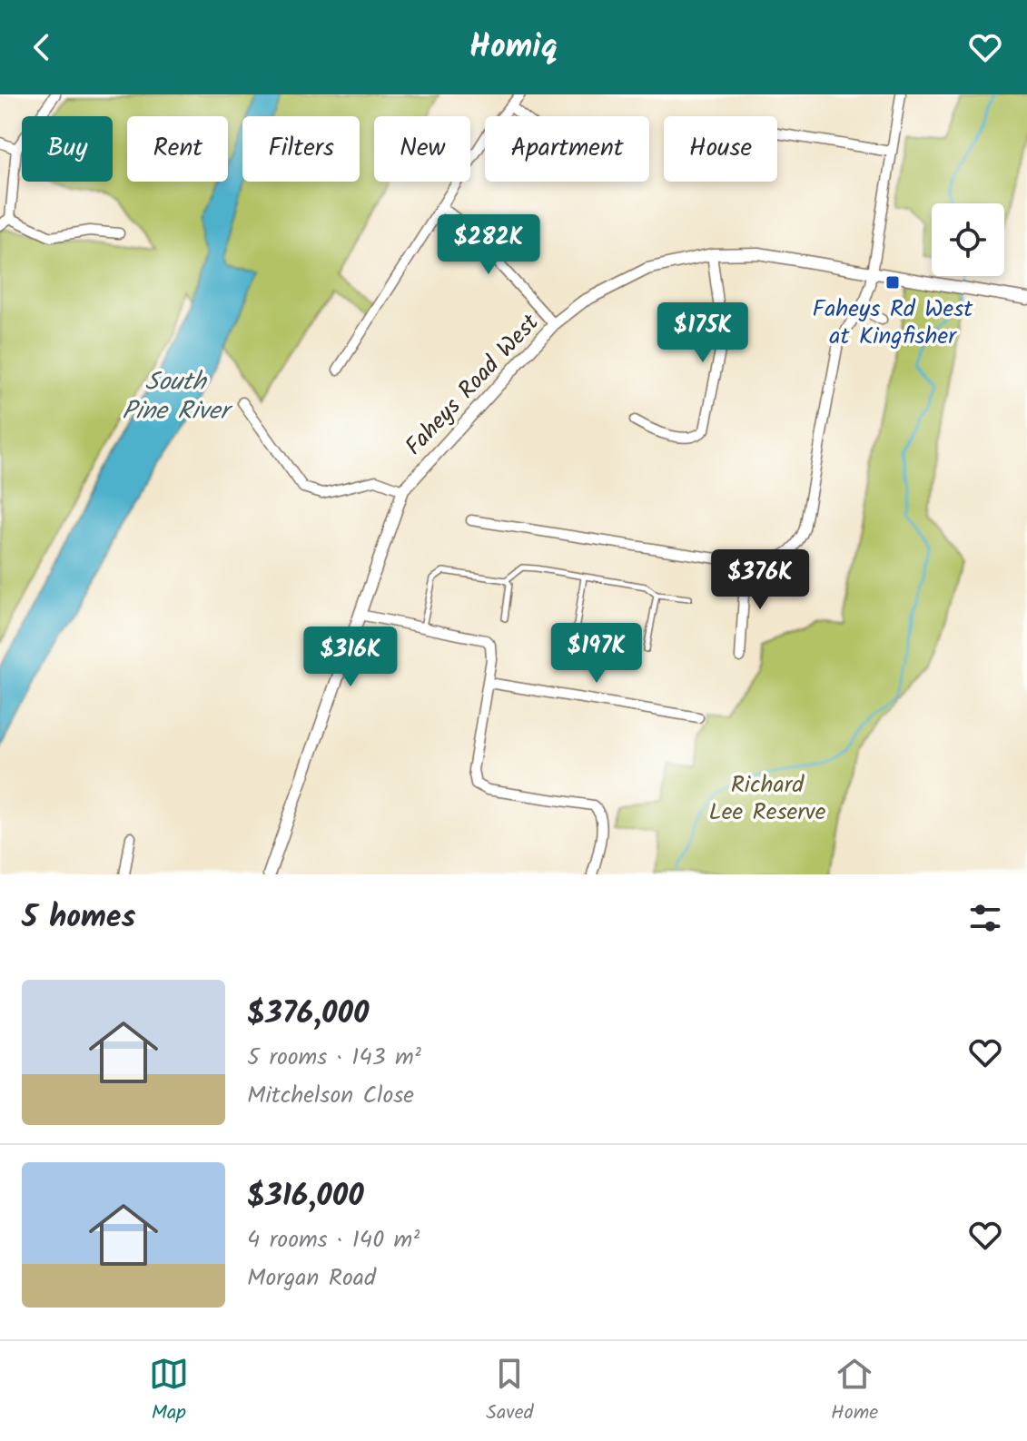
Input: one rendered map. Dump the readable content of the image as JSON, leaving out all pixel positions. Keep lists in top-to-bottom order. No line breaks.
{"streets":{"street":["Faheys Road West"]},"water":["South Pine River"],"parks":["Richard Lee Reserve"],"places":{"transit":["Faheys Rd West at Kingfisher"]},"page":{"header":"Homiq","chip":["Buy","Rent","Filters","New","Apartment","House"],"price":["$282K","$175K","$376K","$197K","$316K"],"heading":"5 homes","list":[{"name":"$376,000","note":"5 rooms · 143 m² · Mitchelson Close"},{"name":"$316,000","note":"4 rooms · 140 m² · Morgan Road"}],"tabs":["Map","Saved","Home"]}}
